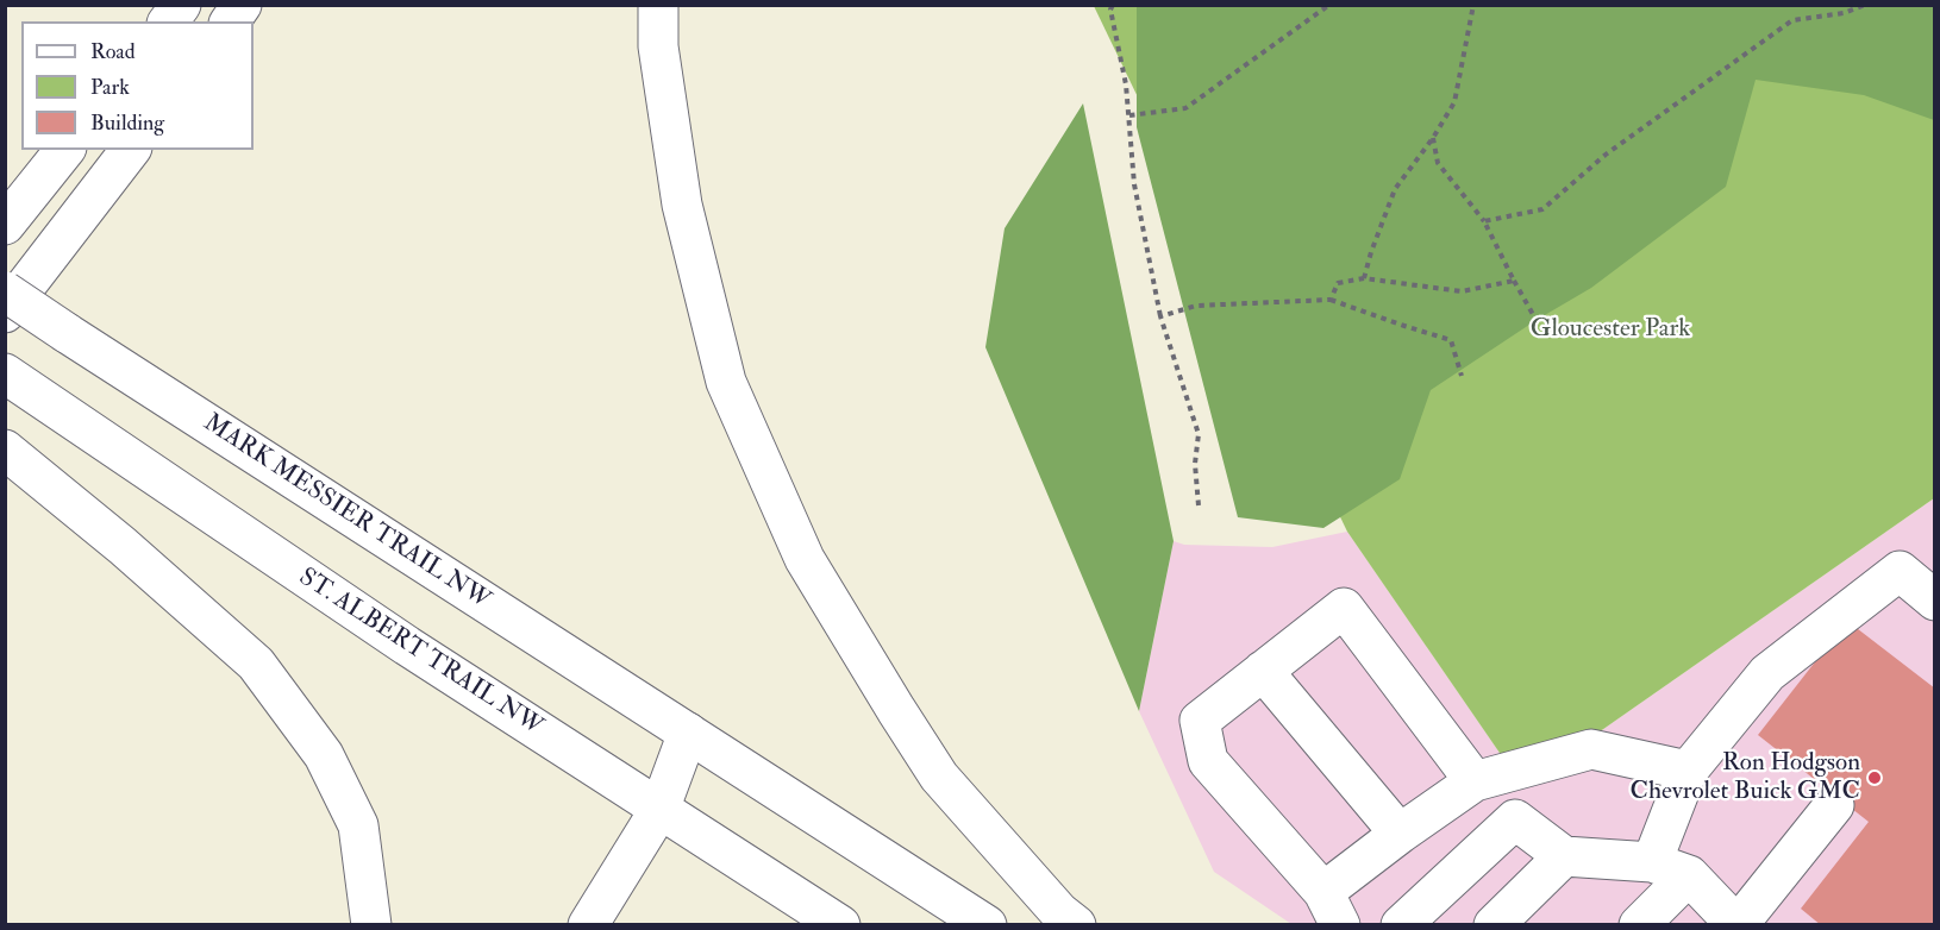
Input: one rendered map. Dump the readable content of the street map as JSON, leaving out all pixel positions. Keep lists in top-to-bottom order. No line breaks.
{"streets":{"main road":["MARK MESSIER TRAIL NW","ST. ALBERT TRAIL NW"]},"parks":["Gloucester Park"],"places":["Ron Hodgson Chevrolet Buick GMC"],"legend":["Road","Park","Building"]}
